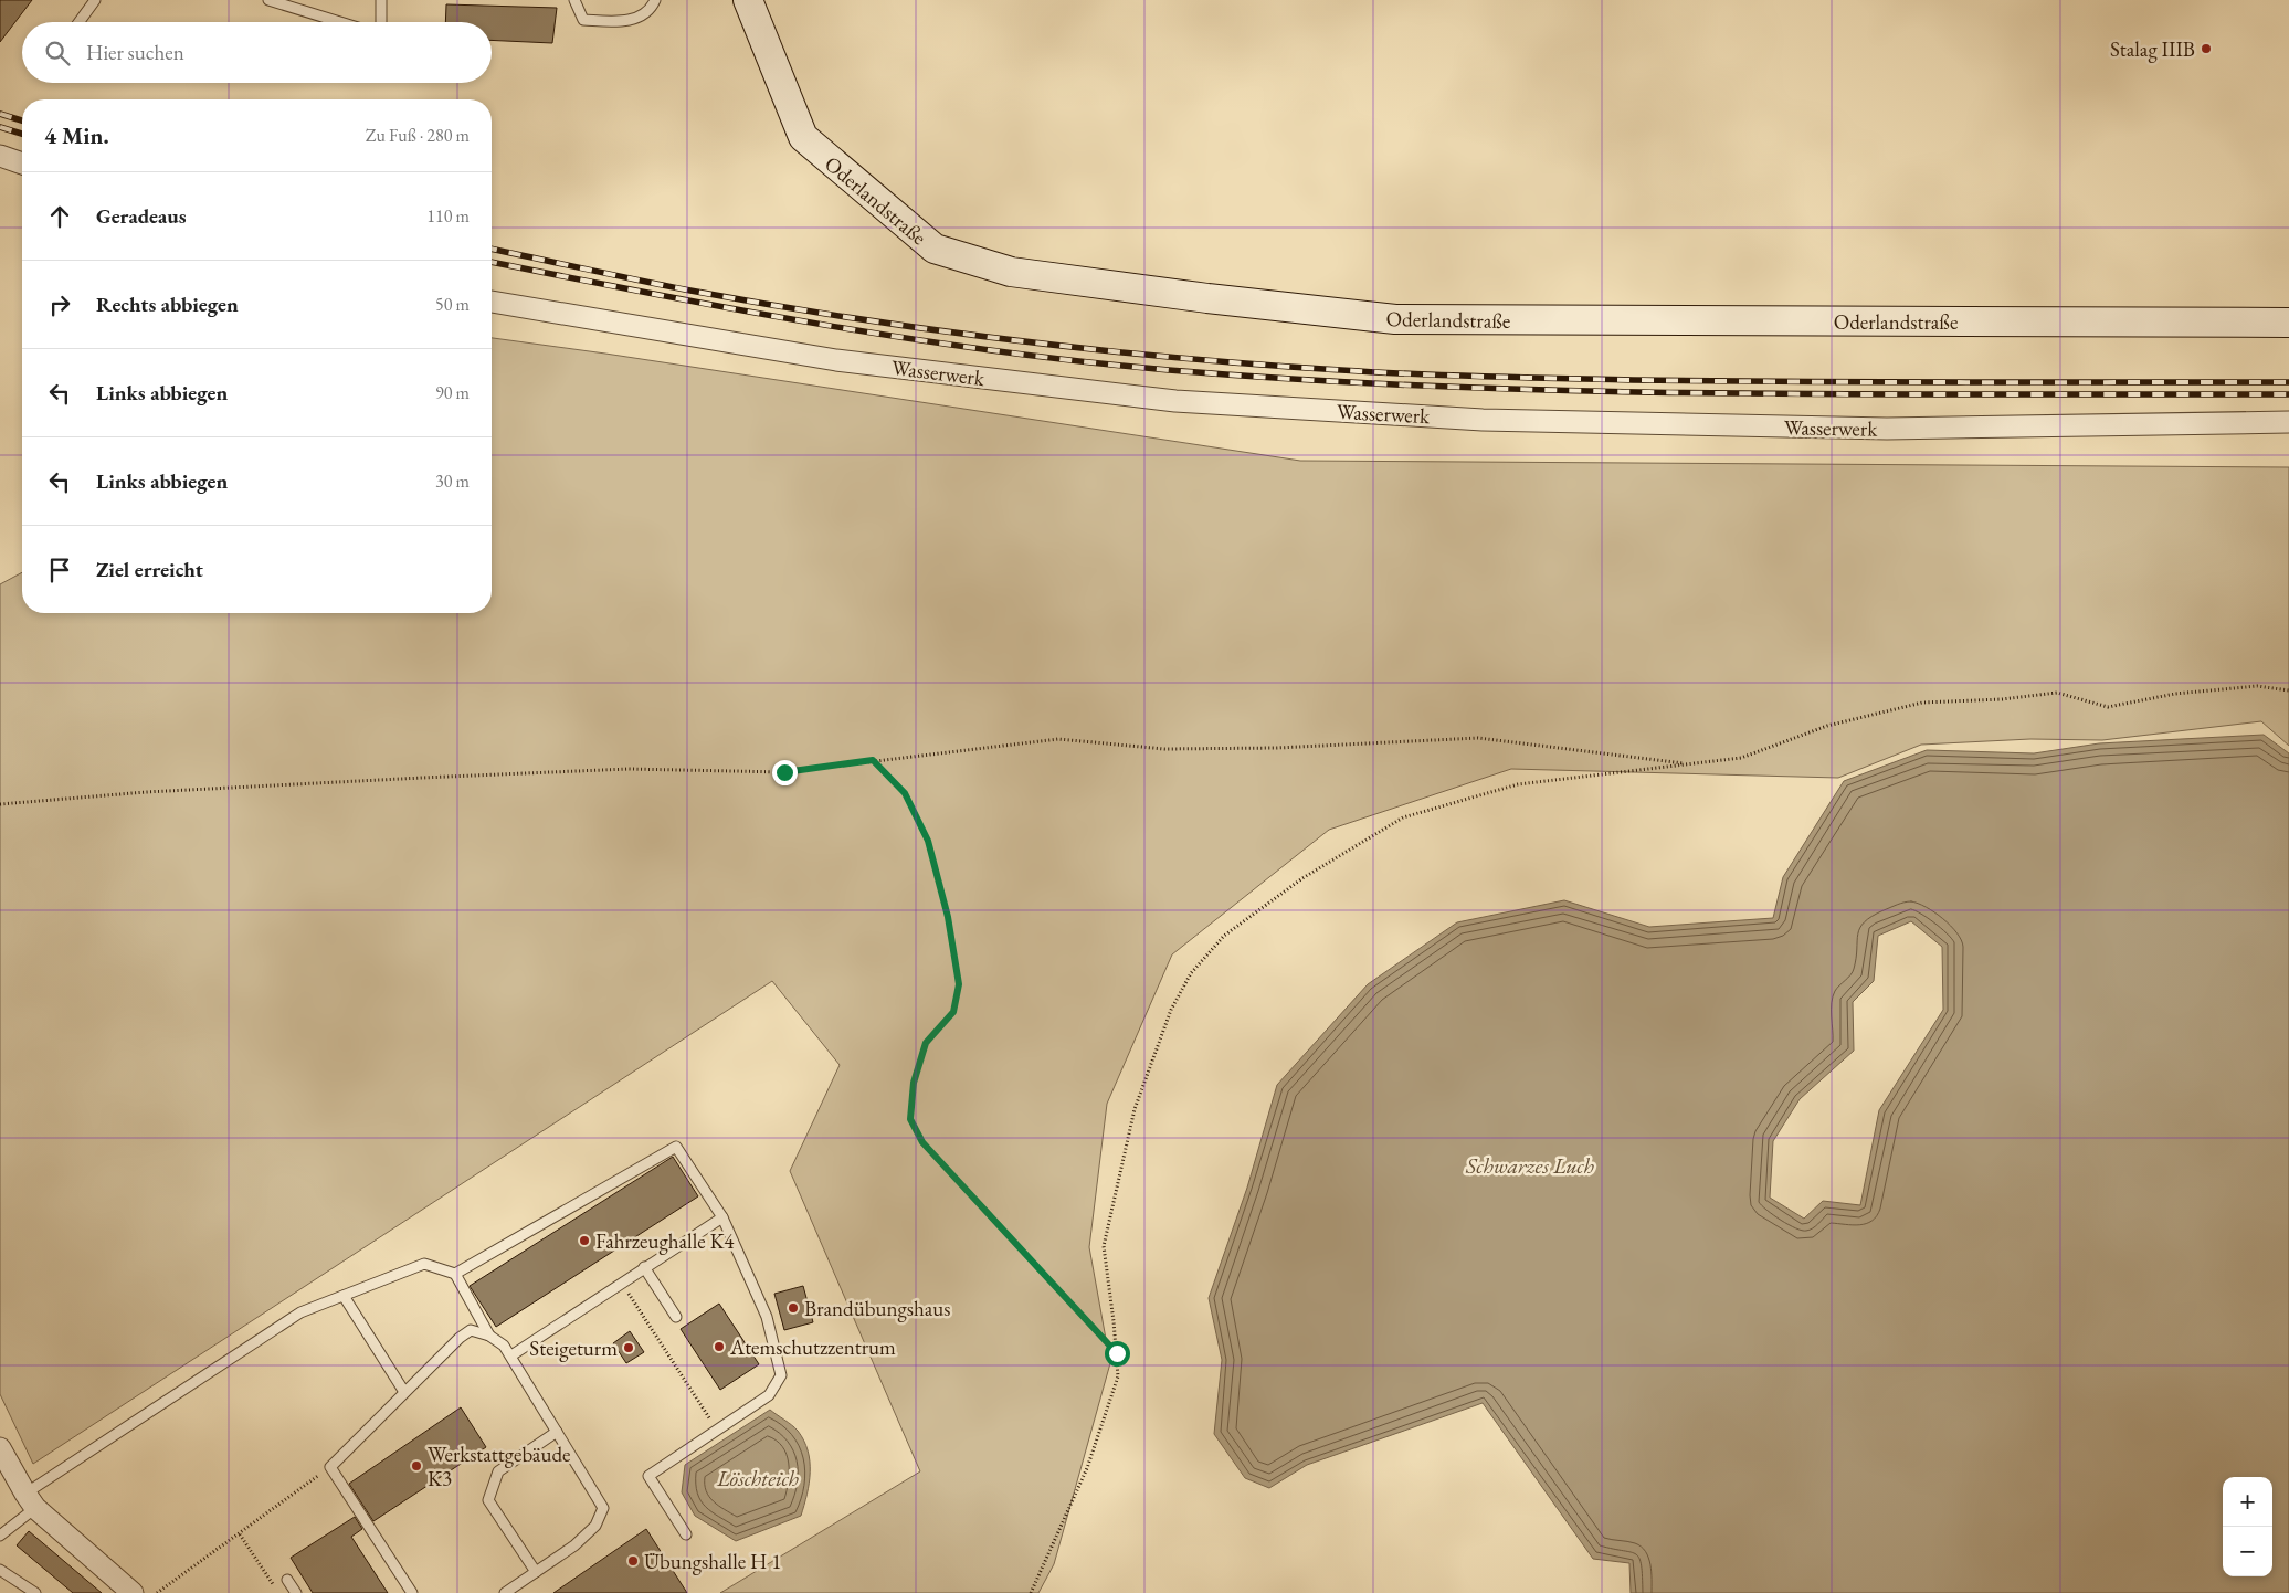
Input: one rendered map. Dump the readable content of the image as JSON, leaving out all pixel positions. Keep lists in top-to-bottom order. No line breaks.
{"streets":{"street":["Oderlandstraße","Wasserwerk"]},"water":["Schwarzes Luch","Löschteich"],"places":["Stalag IIIB","Fahrzeughalle K4","Brandübungshaus","Atemschutzzentrum","Steigeturm","Werkstattgebäude K3","Übungshalle H 1"],"page":{"search":"Hier suchen","heading":["4 Min.","Zu Fuß · 280 m"],"list":[["Geradeaus","110 m"],["Rechts abbiegen","50 m"],["Links abbiegen","90 m"],["Links abbiegen","30 m"],"Ziel erreicht"],"map_buttons":["+","−"]}}
